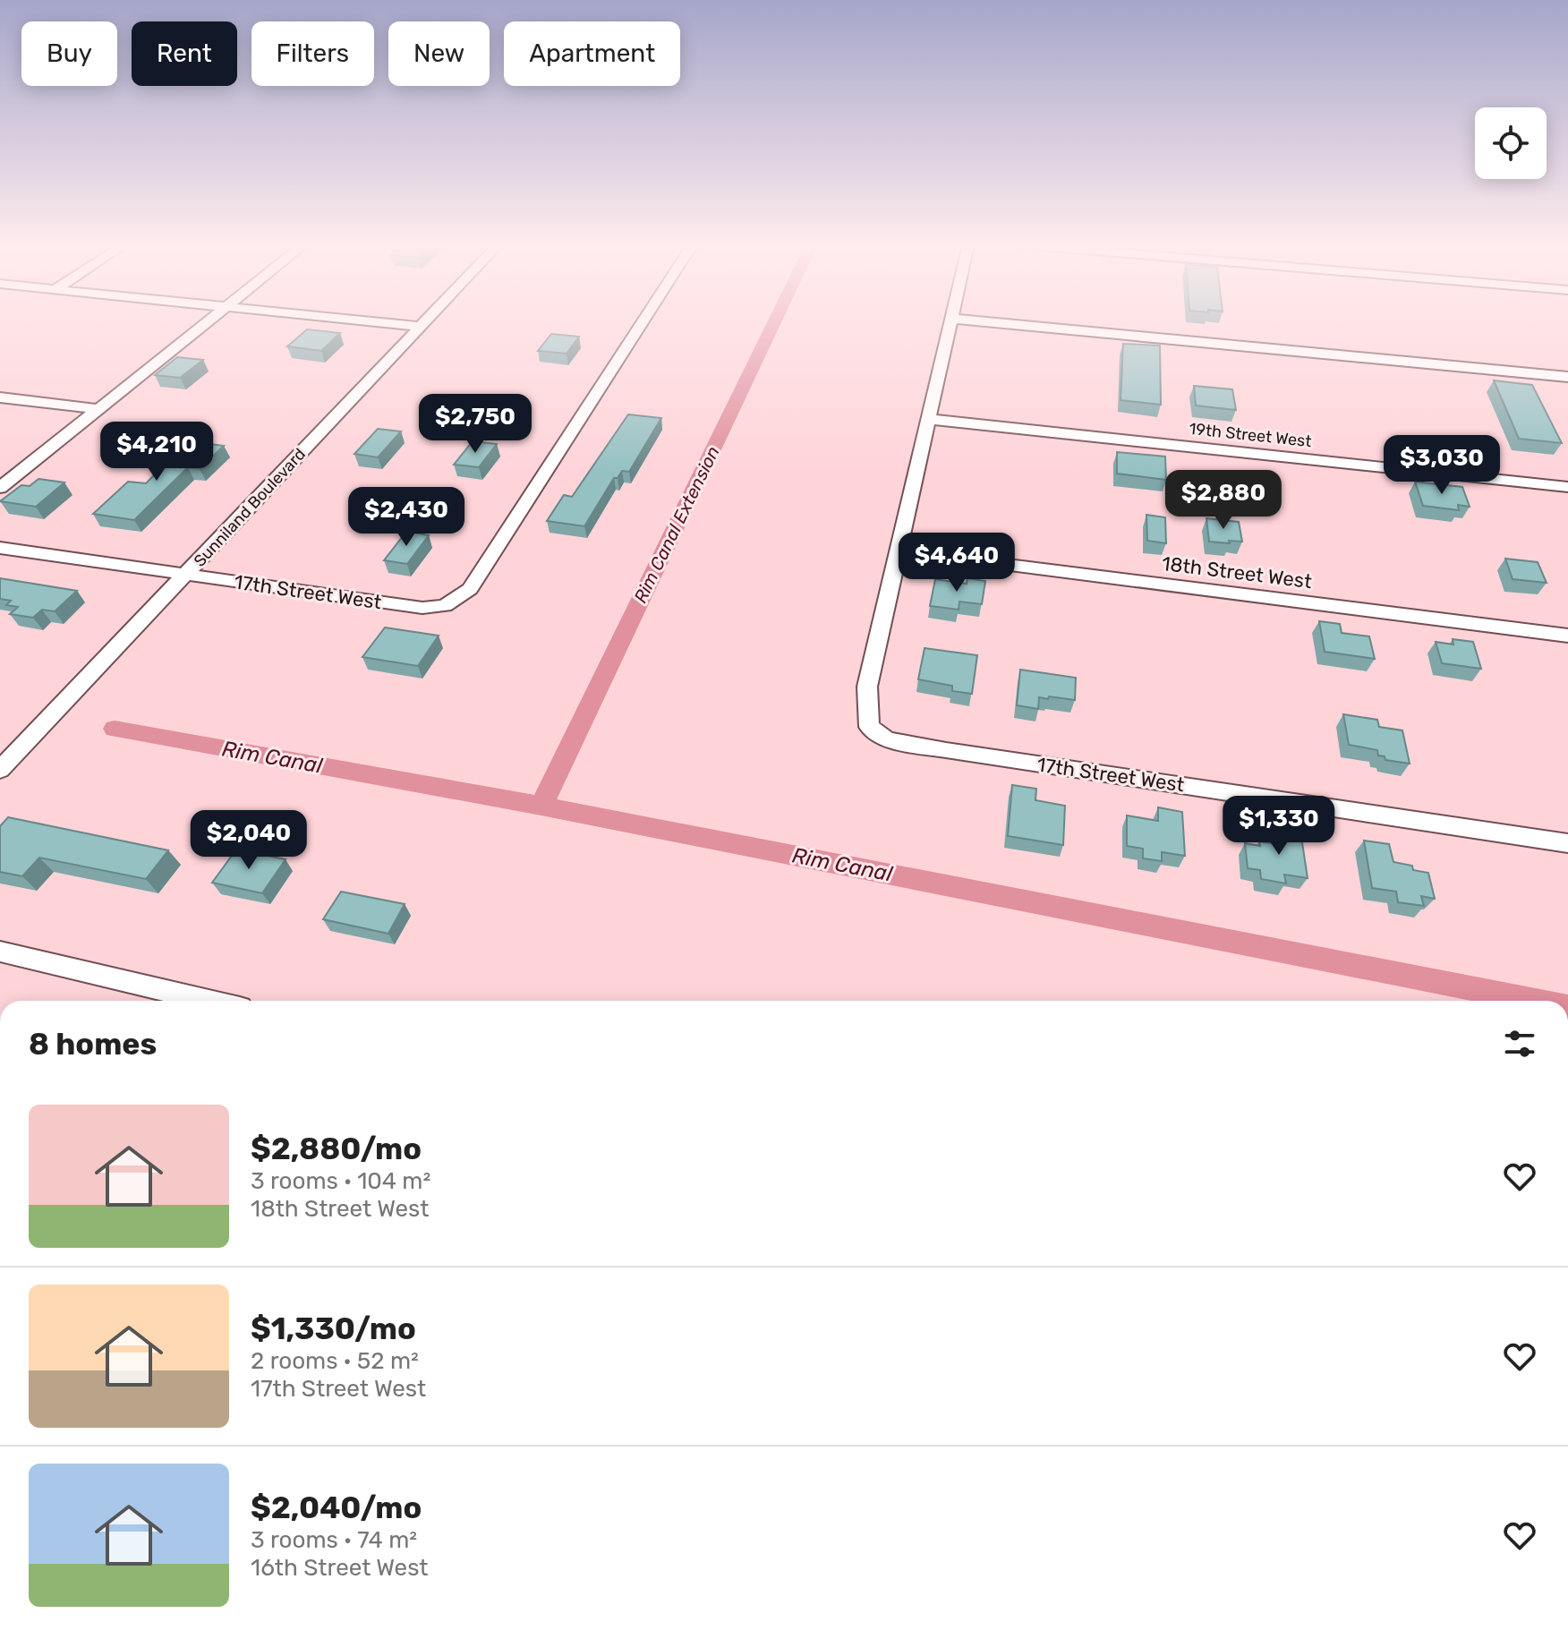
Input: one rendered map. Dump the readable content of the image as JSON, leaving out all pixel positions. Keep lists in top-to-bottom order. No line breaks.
{"streets":{"street":["19th Street West","Sunniland Boulevard","18th Street West","17th Street West"]},"crossings":[["Sunniland Boulevard","17th Street West"],["18th Street West","17th Street West"]],"water":["Rim Canal Extension","Rim Canal"],"page":{"chip":["Buy","Rent","Filters","New","Apartment"],"price":["$2,750","$4,210","$3,030","$2,880","$2,430","$4,640","$1,330","$2,040"],"heading":"8 homes","list":[{"name":"$2,880/mo","note":"3 rooms · 104 m² · 18th Street West"},{"name":"$1,330/mo","note":"2 rooms · 52 m² · 17th Street West"},{"name":"$2,040/mo","note":"3 rooms · 74 m² · 16th Street West"}]}}
